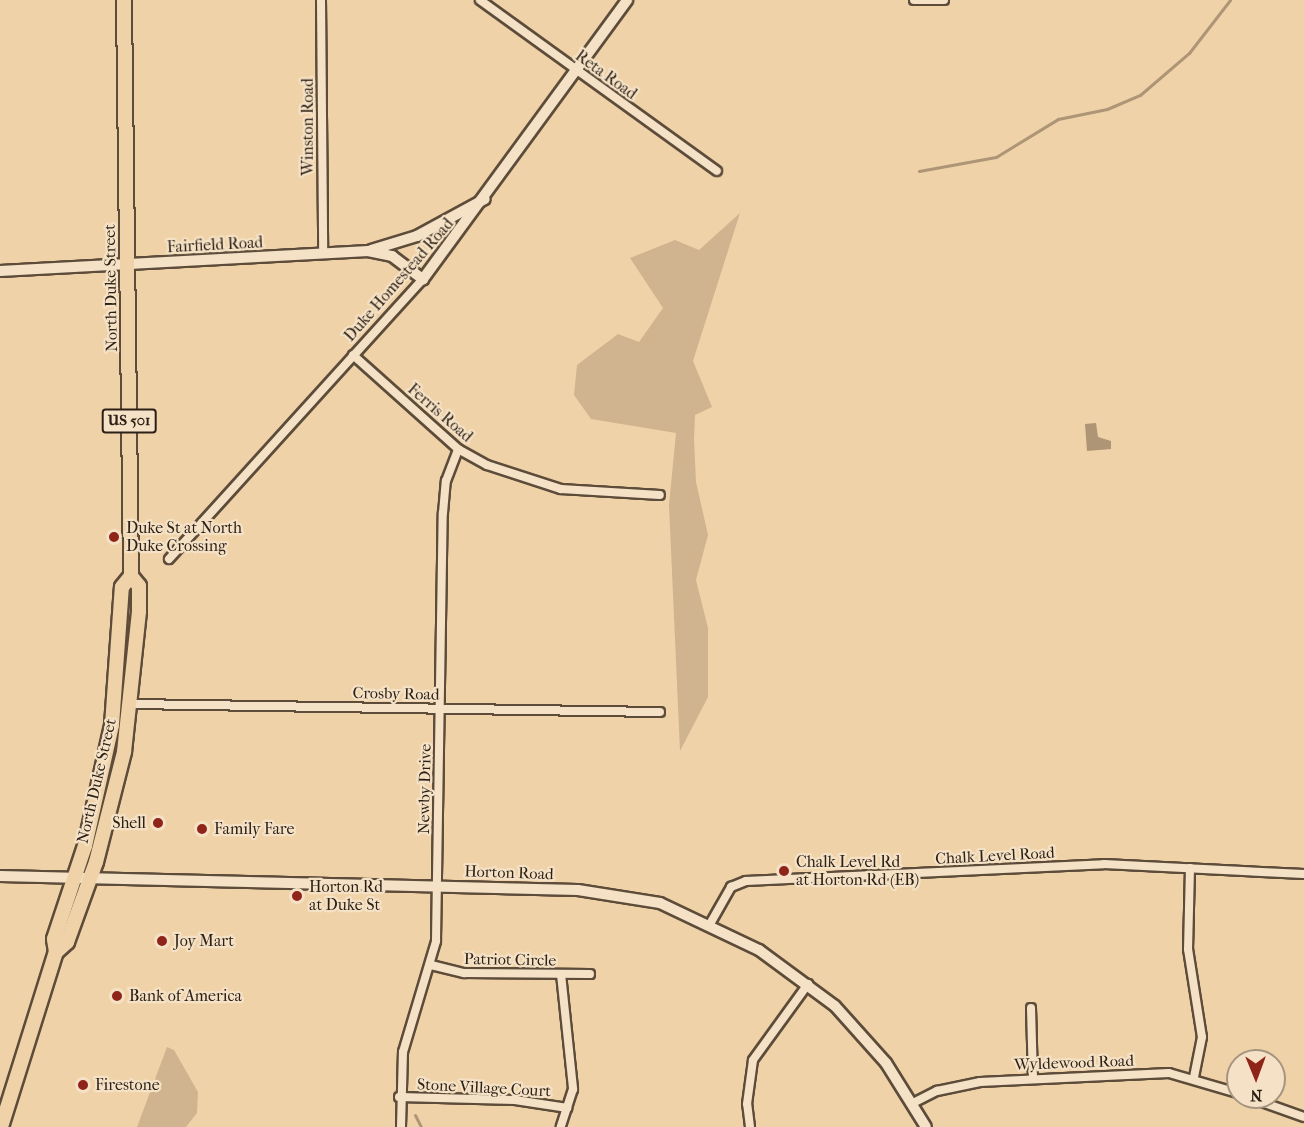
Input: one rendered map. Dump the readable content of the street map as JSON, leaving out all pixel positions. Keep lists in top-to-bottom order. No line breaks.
{"streets":{"highway":["North Duke Street","US 501"],"street":["Reta Road","Winston Road","Fairfield Road","Duke Homestead Road","Ferris Road","Crosby Road","Newby Drive","Chalk Level Road","Horton Road","Patriot Circle","Wyldewood Road","Stone Village Court"]},"crossings":[["Reta Road","Duke Homestead Road"],["Winston Road","Fairfield Road"],["Fairfield Road","Duke Homestead Road"],["Fairfield Road","North Duke Street"],["Duke Homestead Road","Ferris Road"],["North Duke Street","Crosby Road"],["North Duke Street","Horton Road"],["Ferris Road","Newby Drive"],["Crosby Road","Newby Drive"],["Newby Drive","Horton Road"],["Newby Drive","Patriot Circle"],["Newby Drive","Stone Village Court"],["Chalk Level Road","Horton Road"],["Horton Road","Wyldewood Road"]],"places":["Duke St at North Duke Crossing","Shell","Family Fare","Chalk Level Rd at Horton Rd (EB)","Horton Rd at Duke St","Joy Mart","Bank of America","Firestone"],"north":"bottom"}
